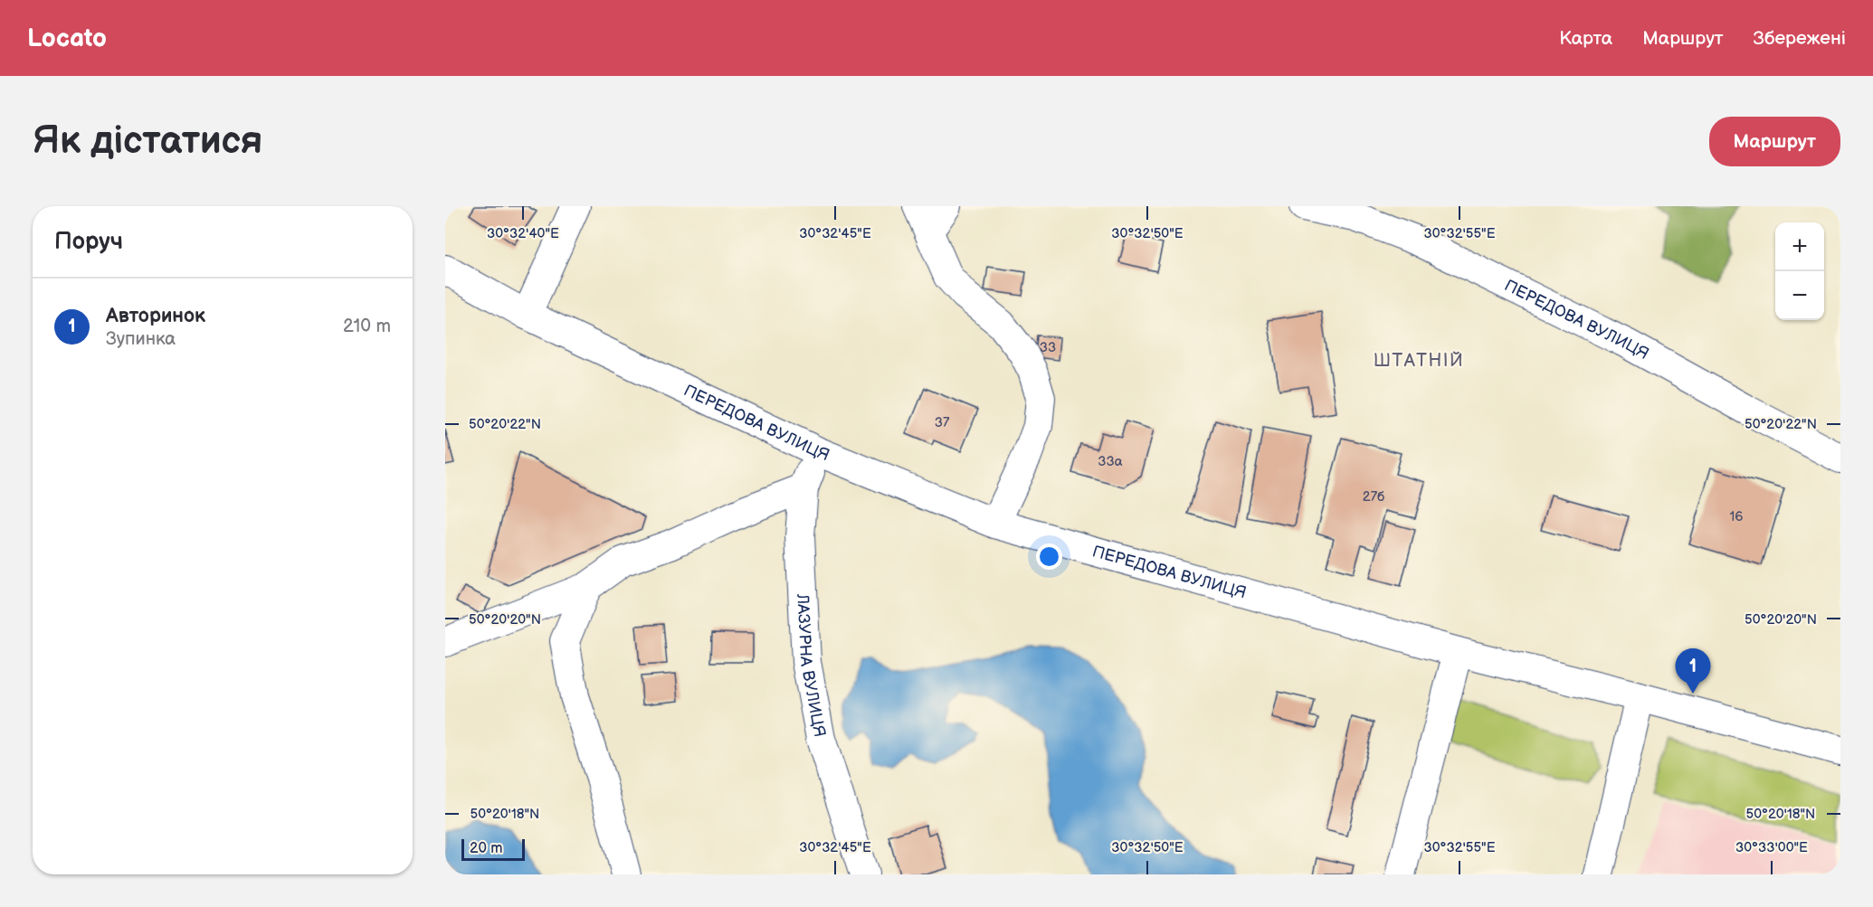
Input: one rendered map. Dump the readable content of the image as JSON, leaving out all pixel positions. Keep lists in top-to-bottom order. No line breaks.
{"streets":{"street":["ПЕРЕДОВА ВУЛИЦЯ","ЛАЗУРНА ВУЛИЦЯ"]},"crossings":[["ПЕРЕДОВА ВУЛИЦЯ","ЛАЗУРНА ВУЛИЦЯ"]],"districts":["ШТАТНІЙ"],"house_numbers":["33","37","33а","27б","16"],"scale_bar":"20 m","page":{"header":"Locato","nav":["Карта","Маршрут","Збережені"],"buttons":"Маршрут","title":"Як дістатися","heading":"Поруч","map_buttons":["+","−"],"list":[{"mark":"1","name":"Авторинок","note":"Зупинка","value":"210 m"}],"pins":"1","scale":"20 m"},"coordinates":["30°32'40\"E","30°32'45\"E","30°32'50\"E","30°32'55\"E","50°20'22\"N","50°20'20\"N","50°20'18\"N","30°33'00\"E"]}
